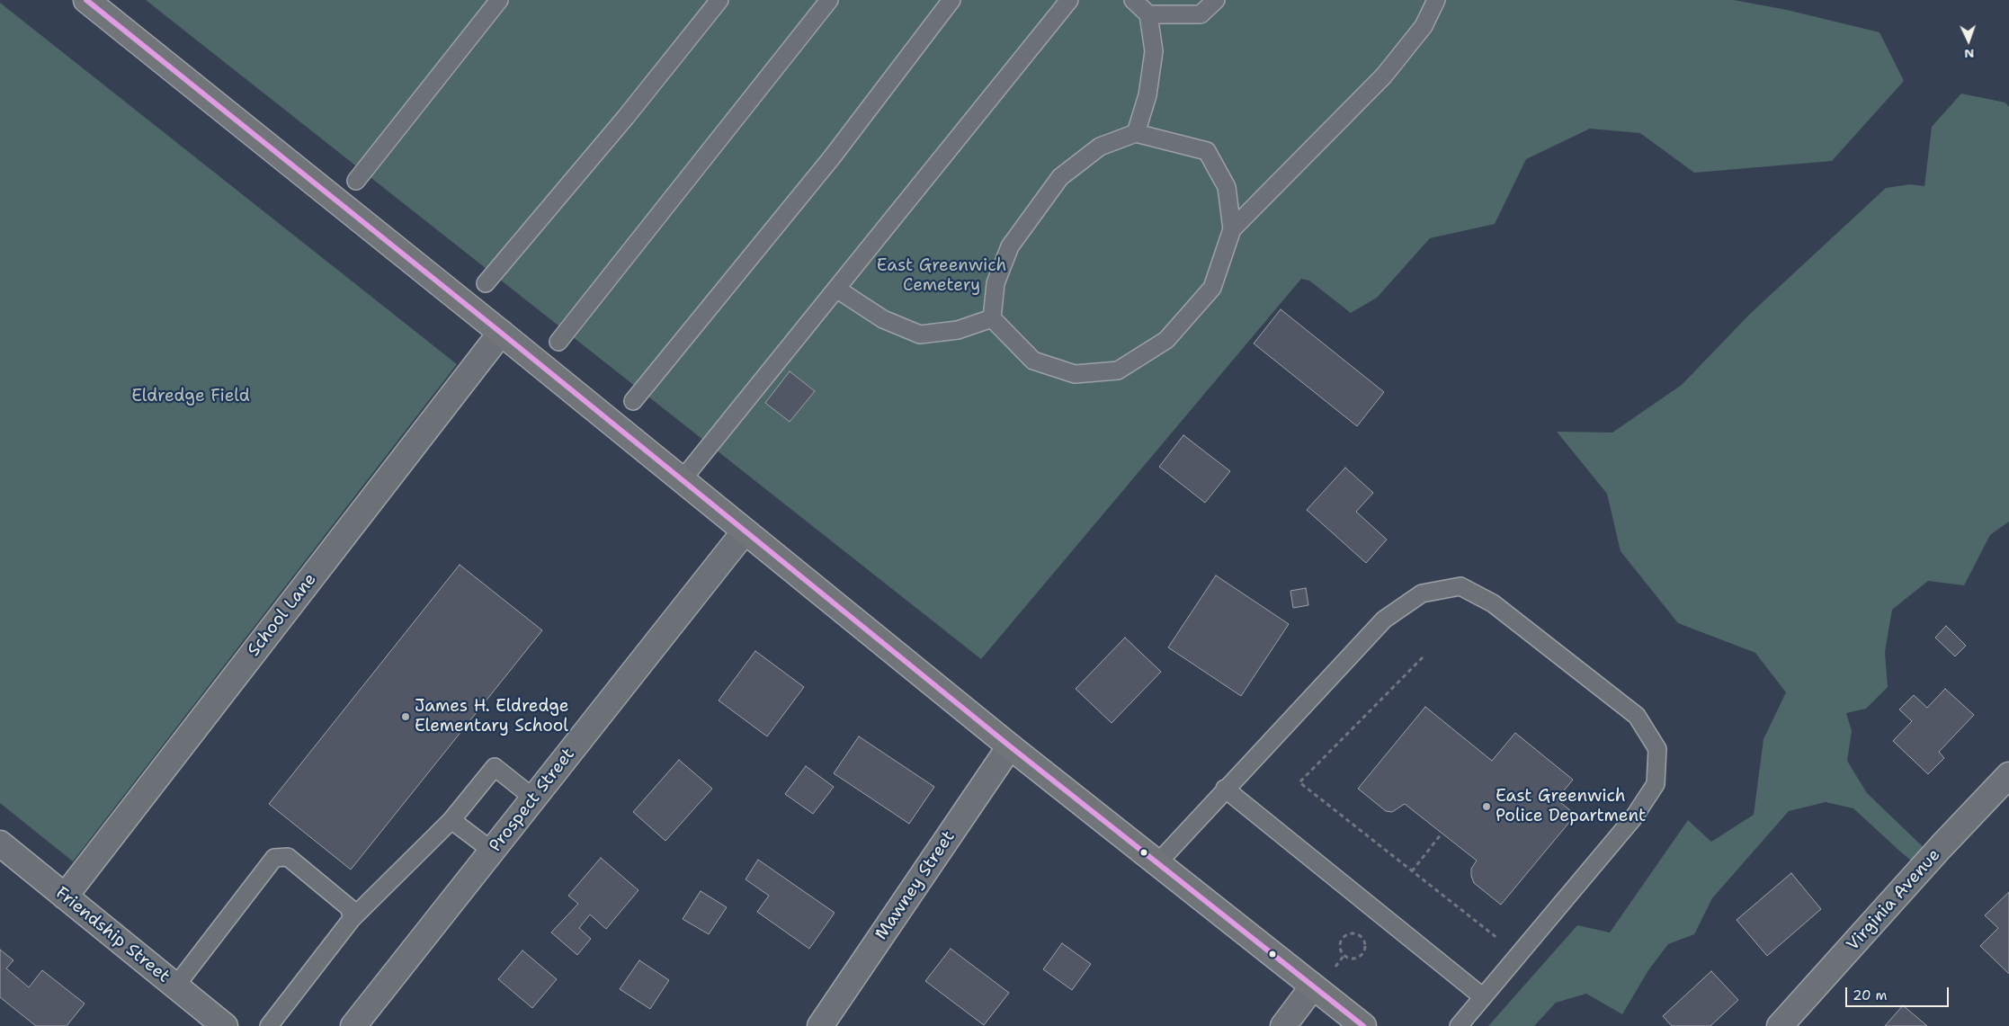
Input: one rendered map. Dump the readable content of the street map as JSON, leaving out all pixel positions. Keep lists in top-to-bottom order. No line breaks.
{"streets":{"street":["School Lane","Prospect Street","Mawney Street","Virginia Avenue","Friendship Street"]},"crossings":[["School Lane","Friendship Street"]],"parks":["East Greenwich Cemetery","Eldredge Field"],"places":["James H. Eldredge Elementary School","East Greenwich Police Department"],"scale_bar":"20 m","north":"bottom"}
